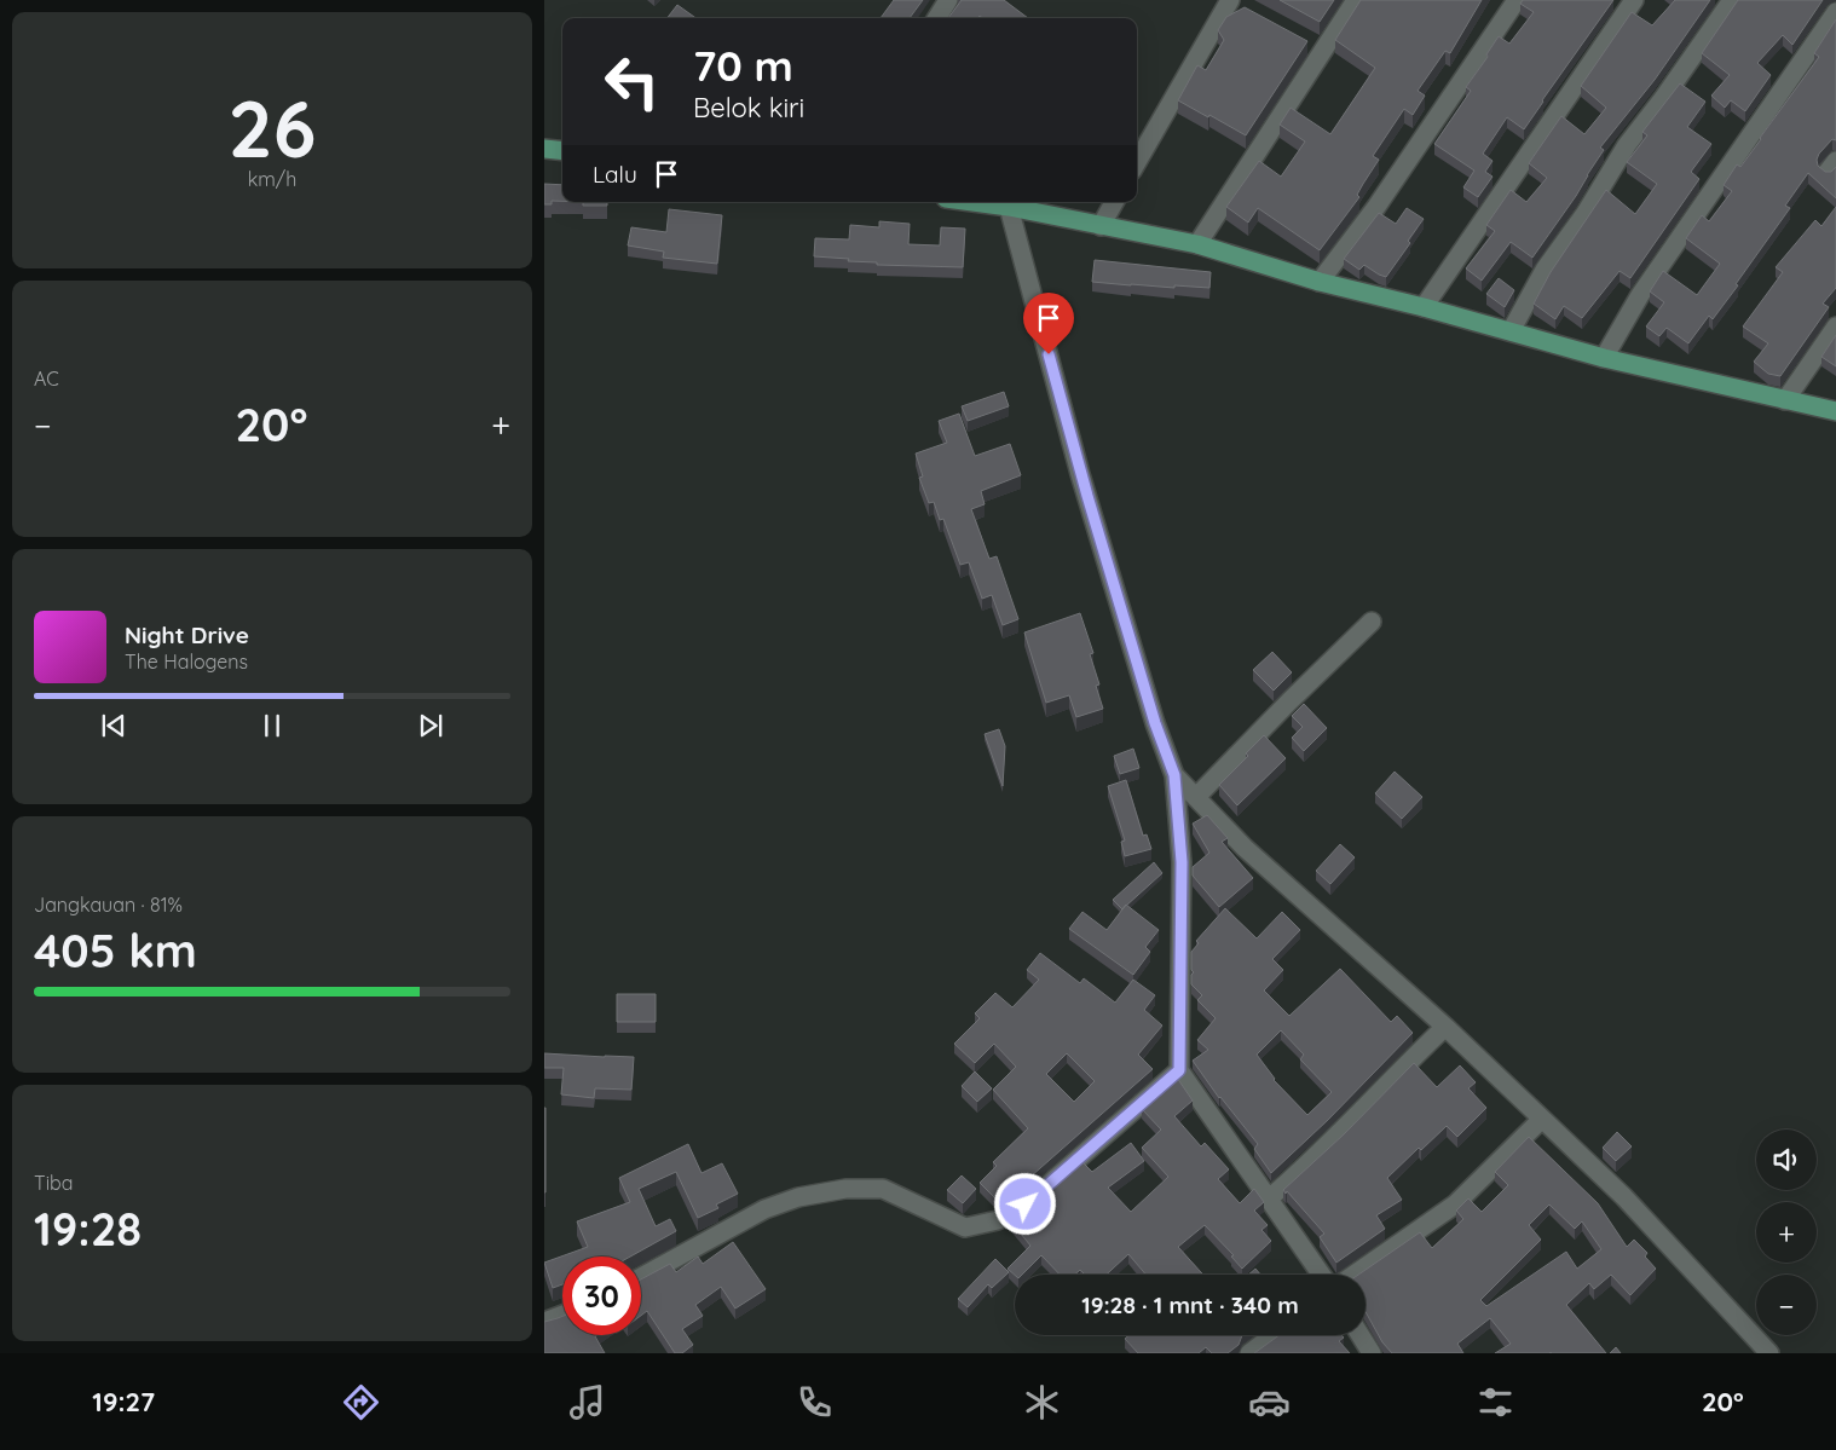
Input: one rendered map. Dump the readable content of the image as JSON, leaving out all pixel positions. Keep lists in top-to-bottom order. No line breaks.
{"page":{"tile":[["26","km/h"],"AC",["Jangkauan · 81%","405 km"],["Tiba","19:28"]],"turn":["70 m","Belok kiri"],"then":"Lalu","heat":["−","20°","+"],"song":["Night Drive","The Halogens"],"map_buttons":["+","−"],"limit":"30","trip":"19:28 · 1 mnt · 340 m","tabs":["19:27","20°"]}}
